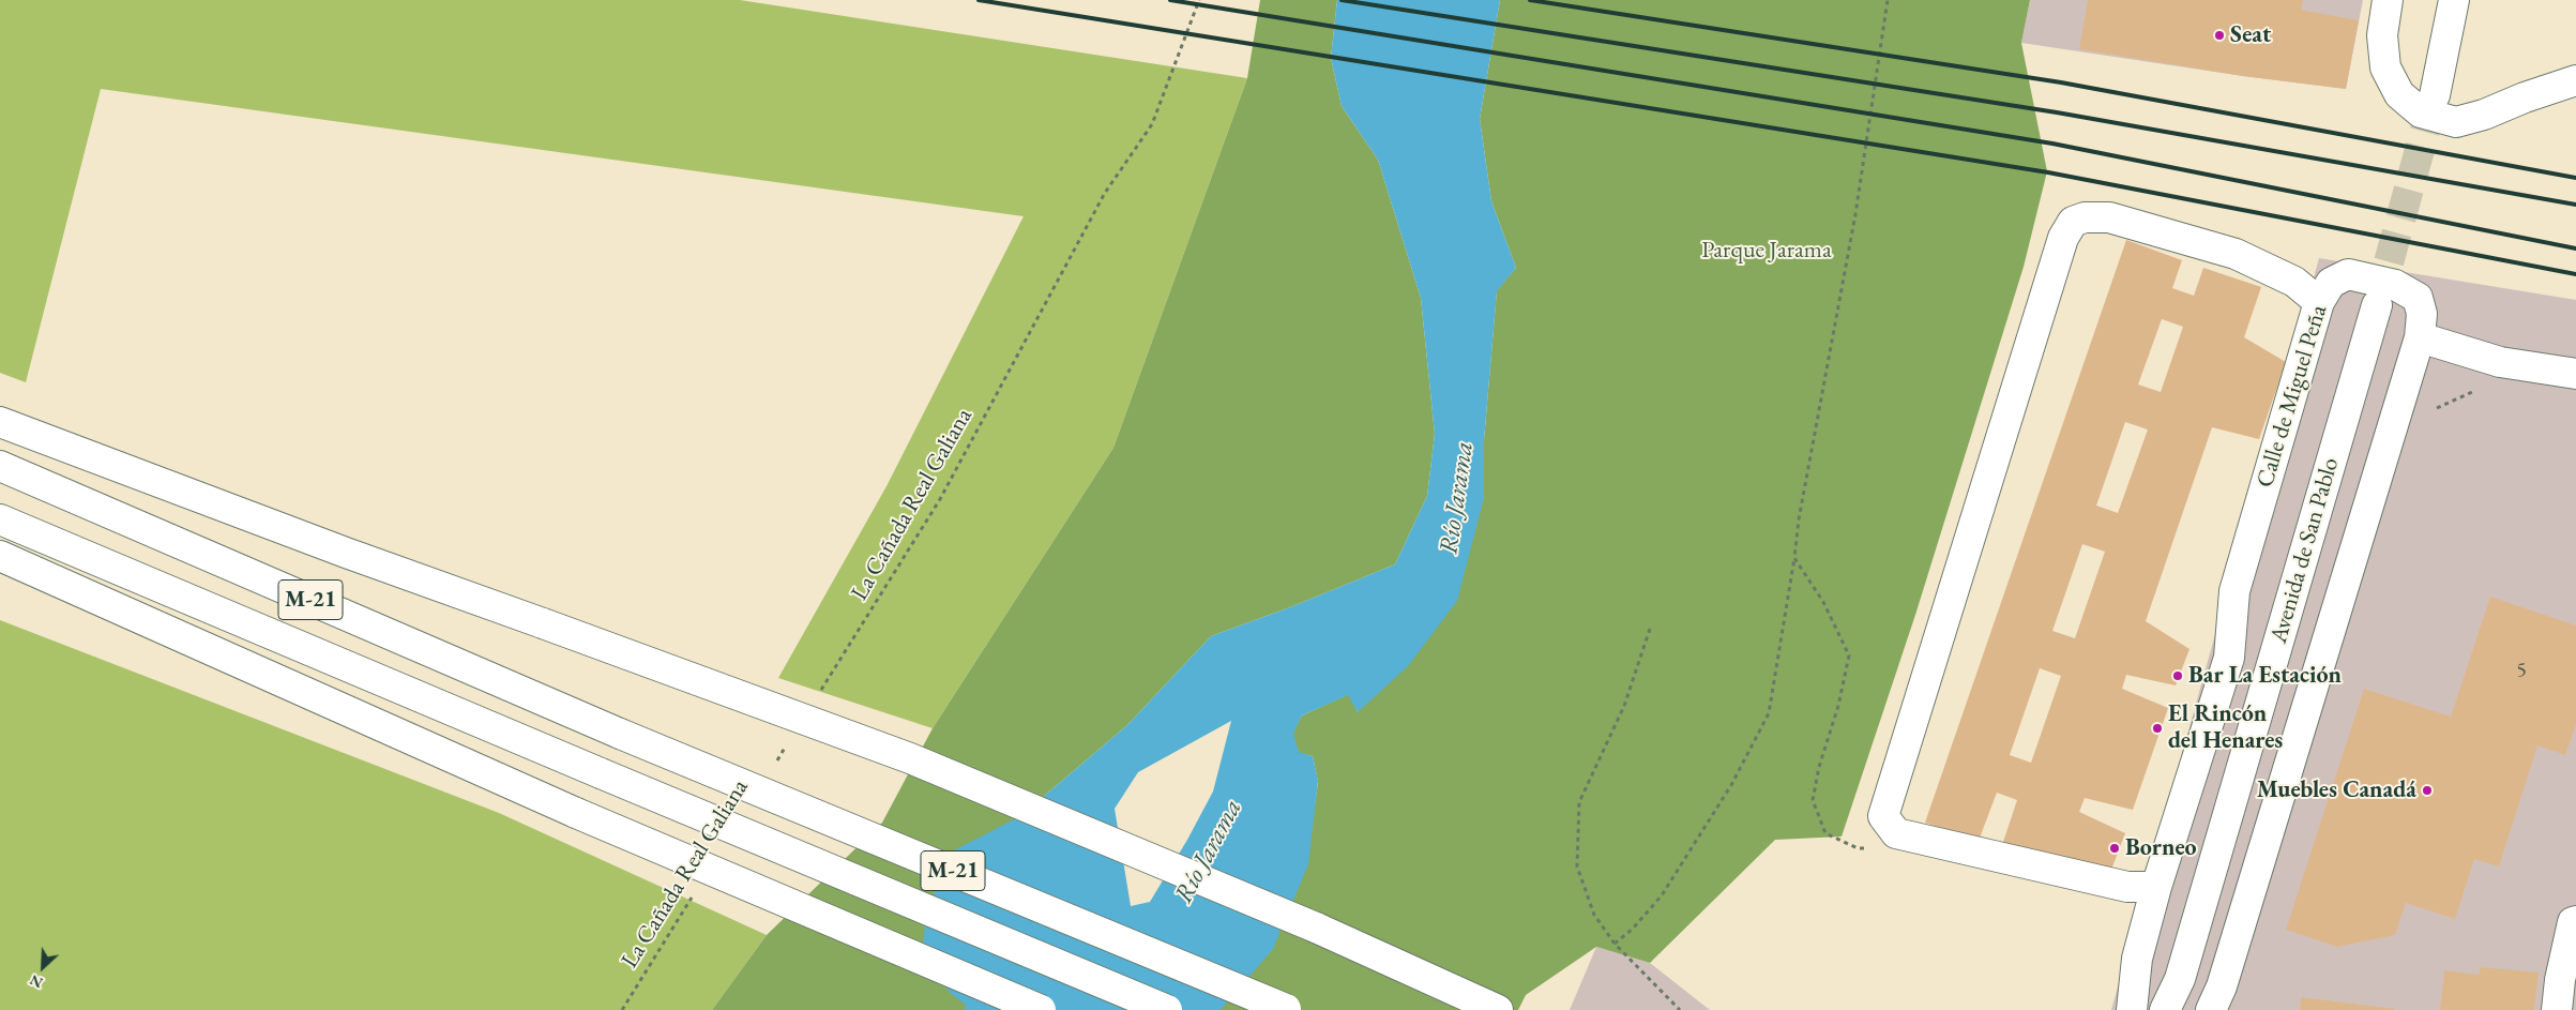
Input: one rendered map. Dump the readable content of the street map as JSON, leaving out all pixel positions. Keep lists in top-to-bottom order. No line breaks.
{"streets":{"main road":["Calle de Miguel Peña","Avenida de San Pablo","M-21"],"path":["La Cañada Real Galiana"]},"water":["Río Jarama"],"parks":["Parque Jarama"],"places":["Seat","Bar La Estación","El Rincón del Henares","Muebles Canadá","Borneo"],"house_numbers":["5"],"north":"bottom left"}
